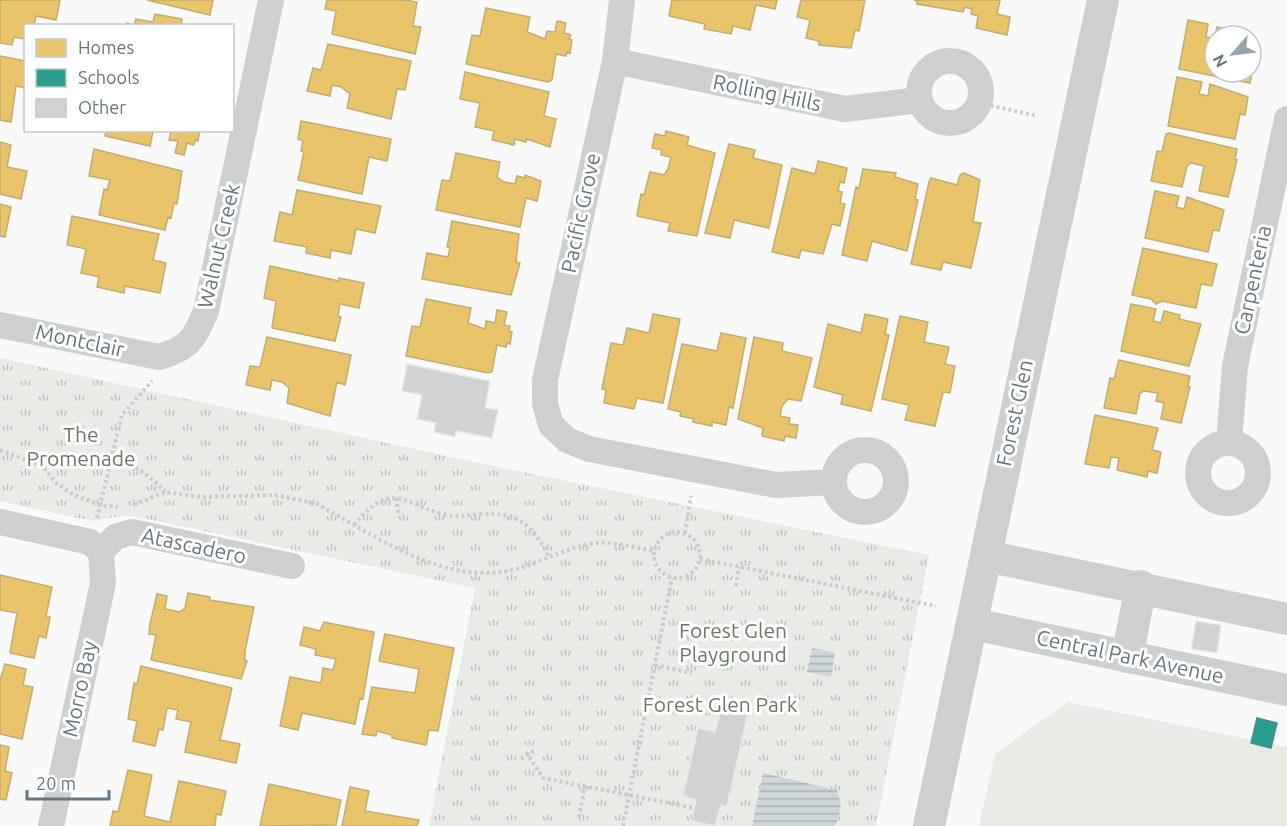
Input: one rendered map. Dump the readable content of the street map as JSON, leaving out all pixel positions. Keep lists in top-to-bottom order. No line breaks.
{"streets":{"street":["Rolling Hills","Pacific Grove","Walnut Creek","Carpenteria","Montclair","Forest Glen","Atascadero","Central Park Avenue","Morro Bay"]},"crossings":[["Rolling Hills","Pacific Grove"],["Walnut Creek","Montclair"],["Forest Glen","Central Park Avenue"],["Atascadero","Morro Bay"]],"parks":["The Promenade","Forest Glen Playground","Forest Glen Park"],"legend":["Homes","Schools","Other"],"scale_bar":"20 m","north":"bottom left"}
